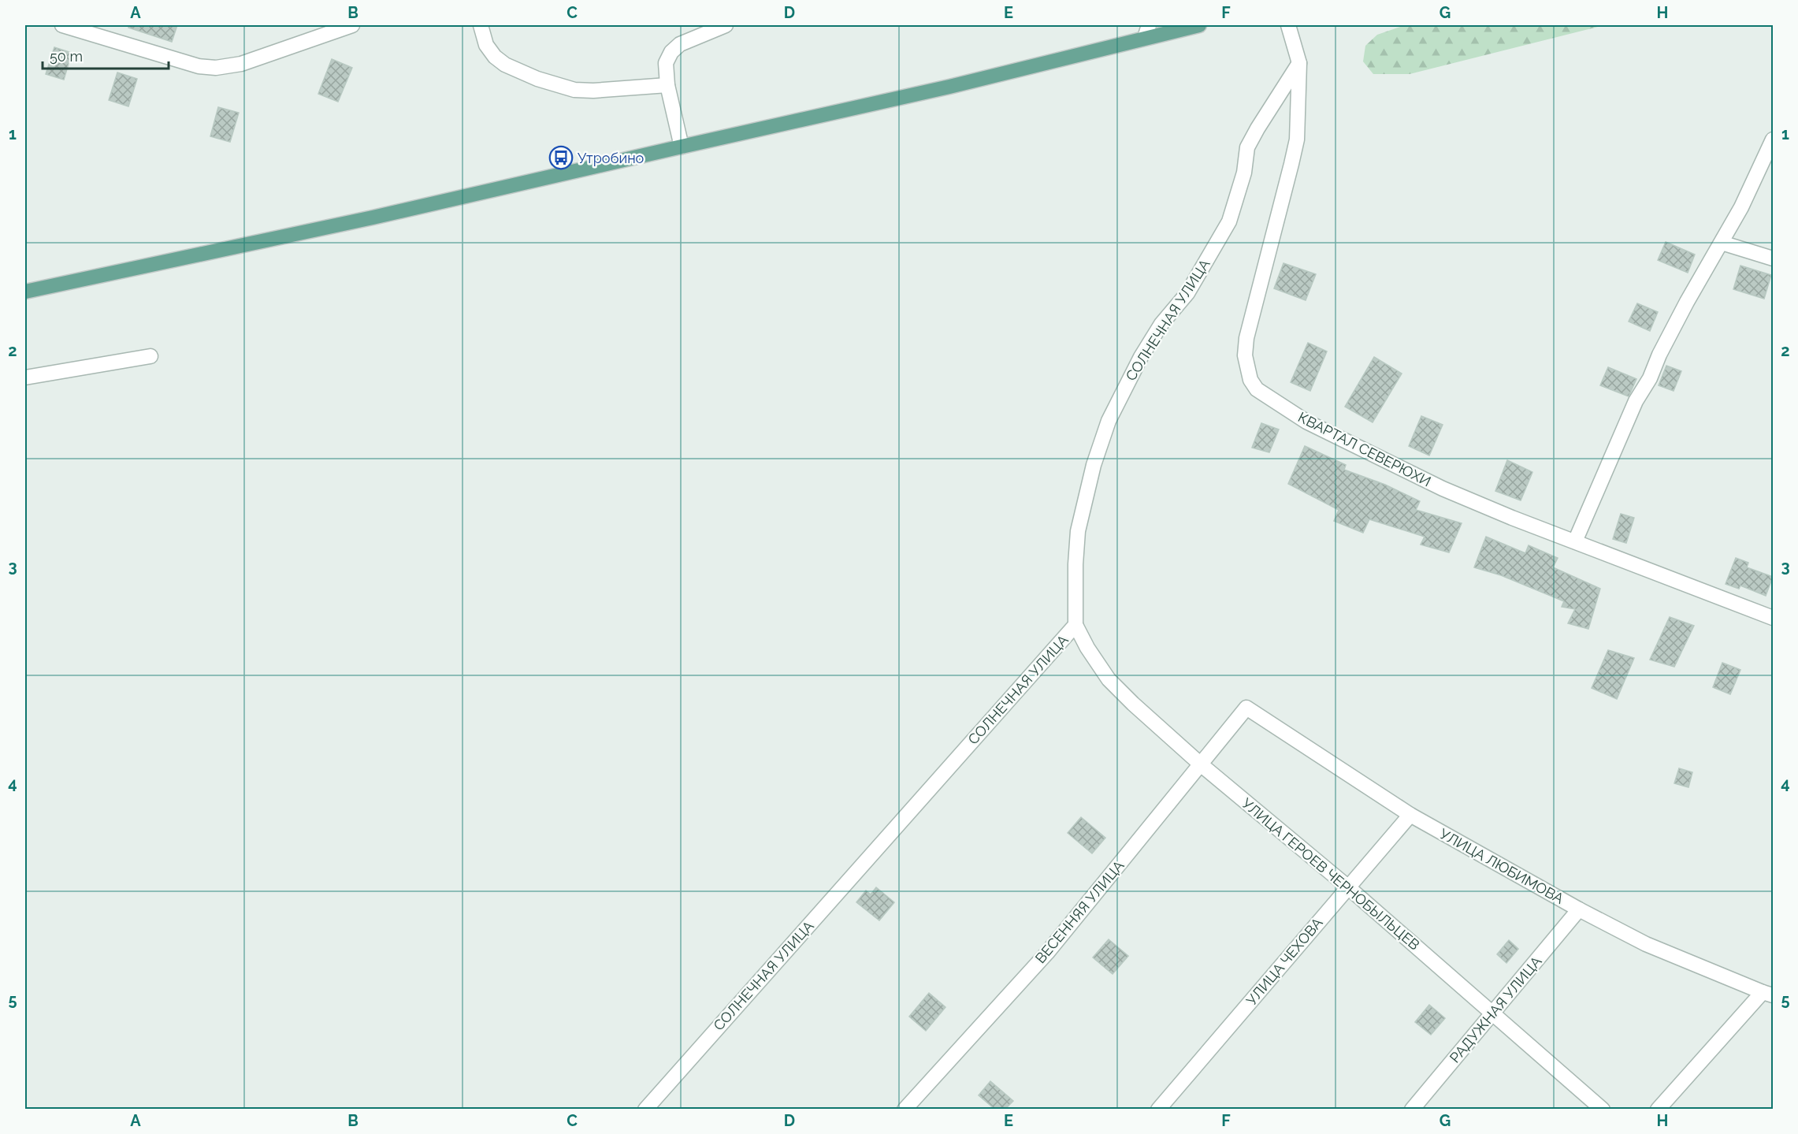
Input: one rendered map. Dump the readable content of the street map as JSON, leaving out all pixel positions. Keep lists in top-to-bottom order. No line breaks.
{"streets":{"street":["СОЛНЕЧНАЯ УЛИЦА","КВАРТАЛ СЕВЕРЮХИ","УЛИЦА ЛЮБИМОВА","УЛИЦА ГЕРОЕВ ЧЕРНОБЫЛЬЦЕВ","ВЕСЕННЯЯ УЛИЦА","УЛИЦА ЧЕХОВА","РАДУЖНАЯ УЛИЦА"]},"crossings":[["СОЛНЕЧНАЯ УЛИЦА","КВАРТАЛ СЕВЕРЮХИ"],["СОЛНЕЧНАЯ УЛИЦА","УЛИЦА ГЕРОЕВ ЧЕРНОБЫЛЬЦЕВ"],["УЛИЦА ЛЮБИМОВА","ВЕСЕННЯЯ УЛИЦА"],["УЛИЦА ЛЮБИМОВА","УЛИЦА ЧЕХОВА"],["УЛИЦА ЛЮБИМОВА","РАДУЖНАЯ УЛИЦА"],["УЛИЦА ГЕРОЕВ ЧЕРНОБЫЛЬЦЕВ","ВЕСЕННЯЯ УЛИЦА"],["УЛИЦА ГЕРОЕВ ЧЕРНОБЫЛЬЦЕВ","УЛИЦА ЧЕХОВА"],["УЛИЦА ГЕРОЕВ ЧЕРНОБЫЛЬЦЕВ","РАДУЖНАЯ УЛИЦА"]],"places":{"bus stop":["Утробино"]},"scale_bar":"50 m","grid":{"columns":["A","B","C","D","E","F","G","H"],"rows":["1","2","3","4","5"]}}
